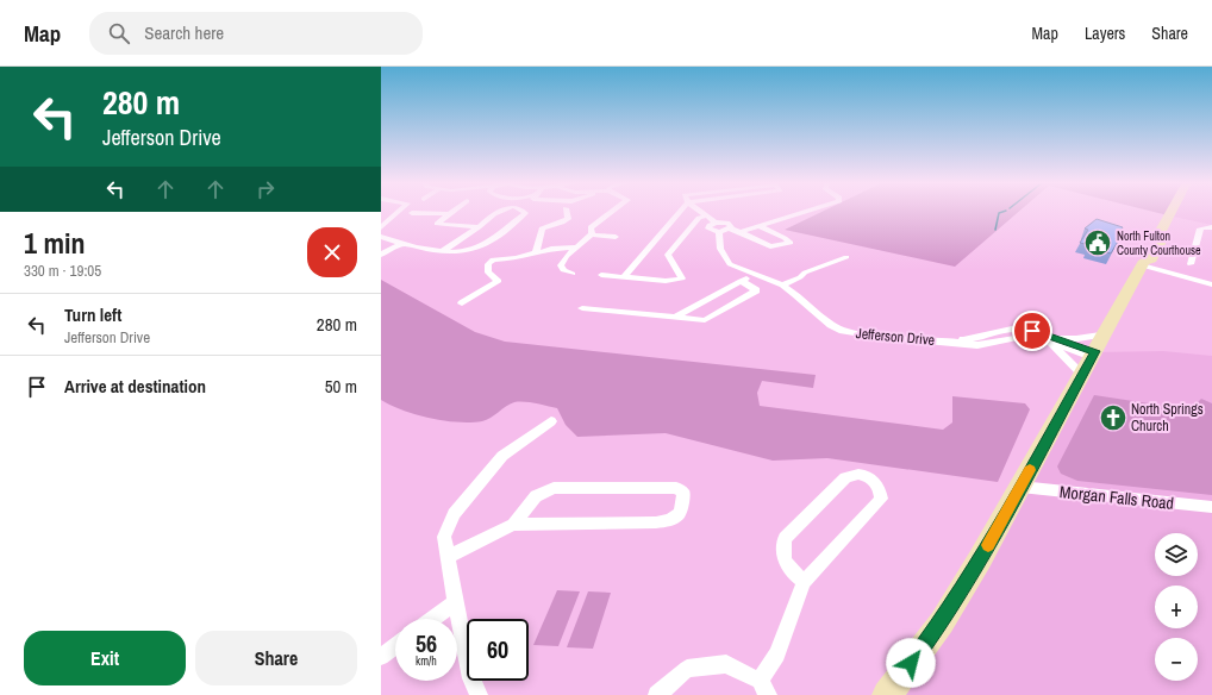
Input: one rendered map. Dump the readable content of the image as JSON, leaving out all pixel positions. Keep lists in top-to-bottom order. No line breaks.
{"streets":{"street":["Jefferson Drive","Morgan Falls Road"]},"places":{"public building":["North Fulton County Courthouse"],"church":["North Springs Church"]},"page":{"header":"Map","search":"Search here","nav":["Map","Layers","Share"],"turn":["280 m","Jefferson Drive"],"heading":["1 min","330 m · 19:05"],"list":[{"name":"Turn left","note":"Jefferson Drive","value":"280 m"},{"name":"Arrive at destination","value":"50 m"}],"map_buttons":["+","−"],"speed":"56 km/h","limit":"60","buttons":["Exit","Share"]}}
